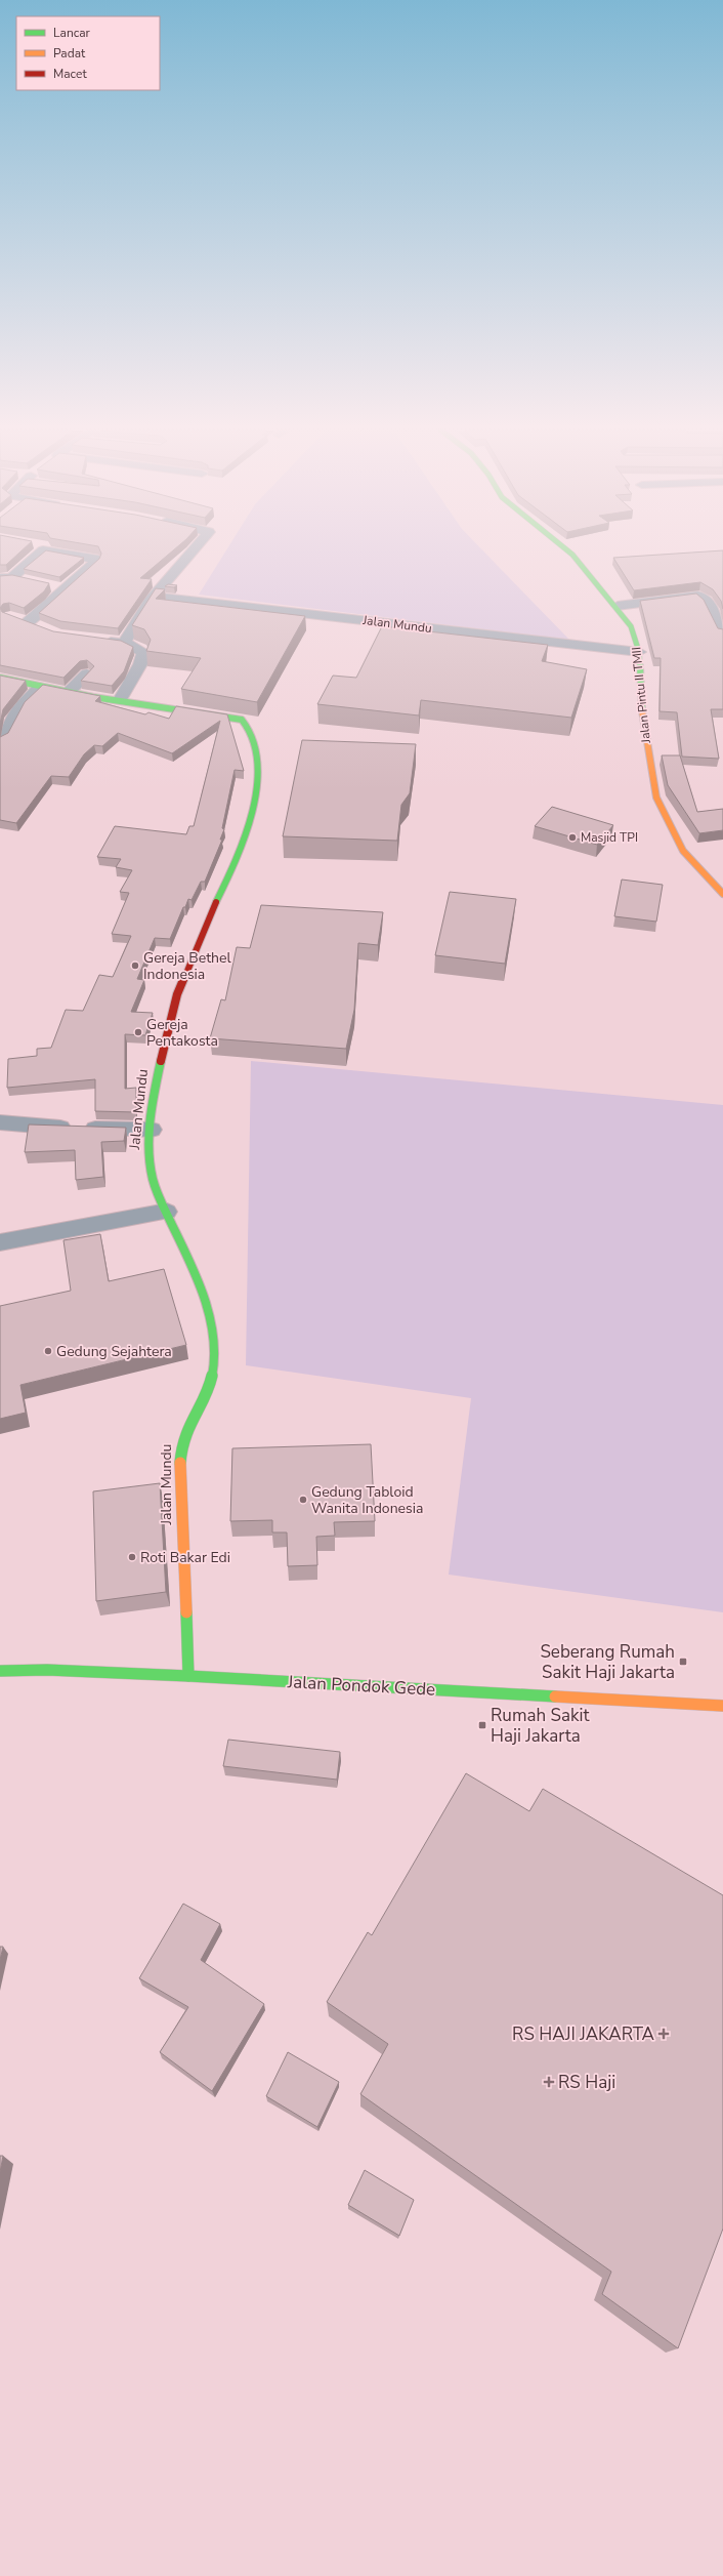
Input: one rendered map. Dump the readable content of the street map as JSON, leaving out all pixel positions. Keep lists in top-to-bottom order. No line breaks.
{"streets":{"street":["Jalan Mundu","Jalan Pintu II TMII","Jalan Pondok Gede"]},"crossings":[["Jalan Mundu","Jalan Pintu II TMII"],["Jalan Mundu","Jalan Pondok Gede"]],"places":{"other":["Masjid TPI","Gereja Bethel Indonesia","Gereja Pentakosta","Gedung Sejahtera","Gedung Tabloid Wanita Indonesia","Roti Bakar Edi"],"transit":["Seberang Rumah Sakit Haji Jakarta","Rumah Sakit Haji Jakarta"],"health":["RS HAJI JAKARTA","RS Haji"]},"legend":["Lancar","Padat","Macet"]}
